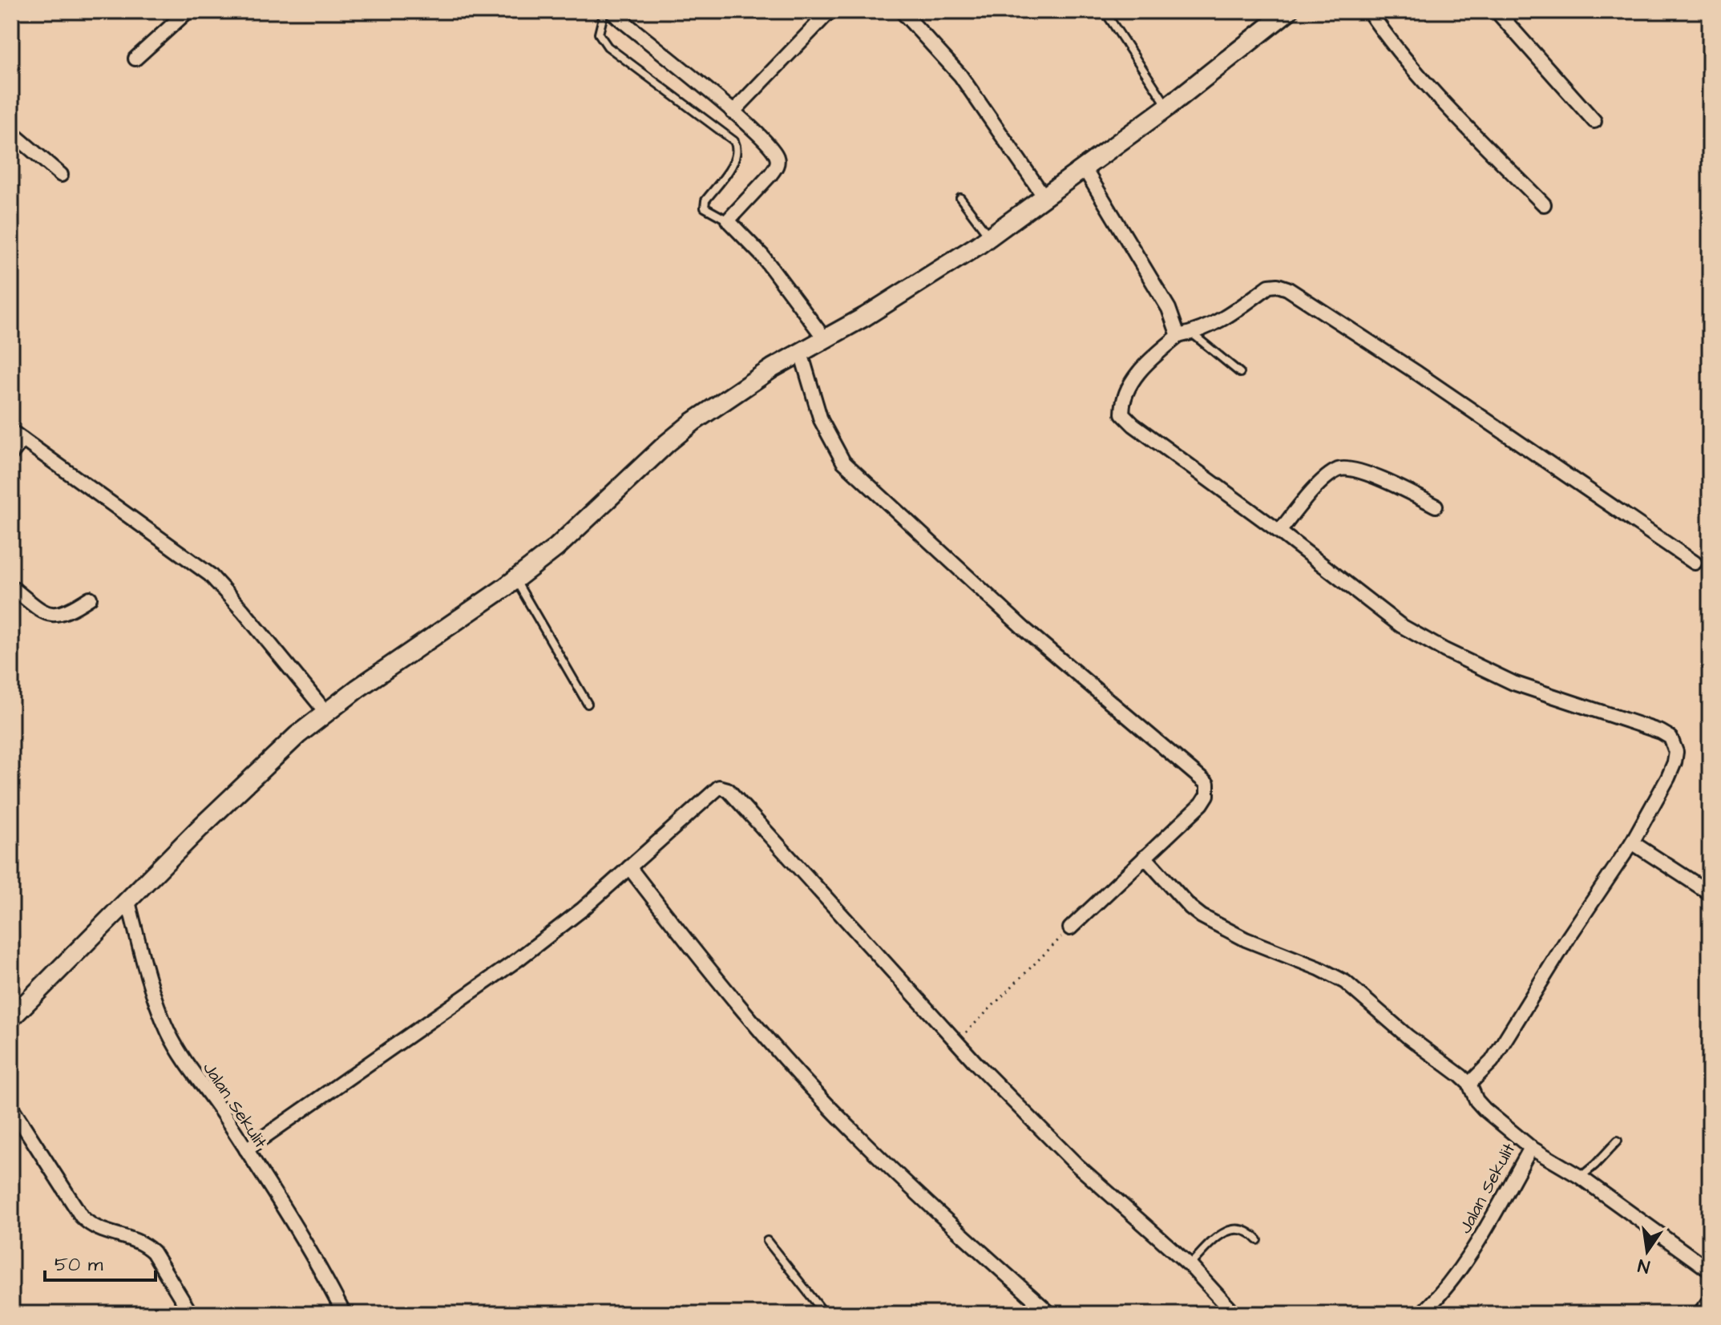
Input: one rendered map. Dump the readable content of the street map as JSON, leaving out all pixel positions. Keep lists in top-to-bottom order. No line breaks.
{"streets":{"street":["Jalan Sekulit"]},"scale_bar":"50 m","north":"bottom"}
